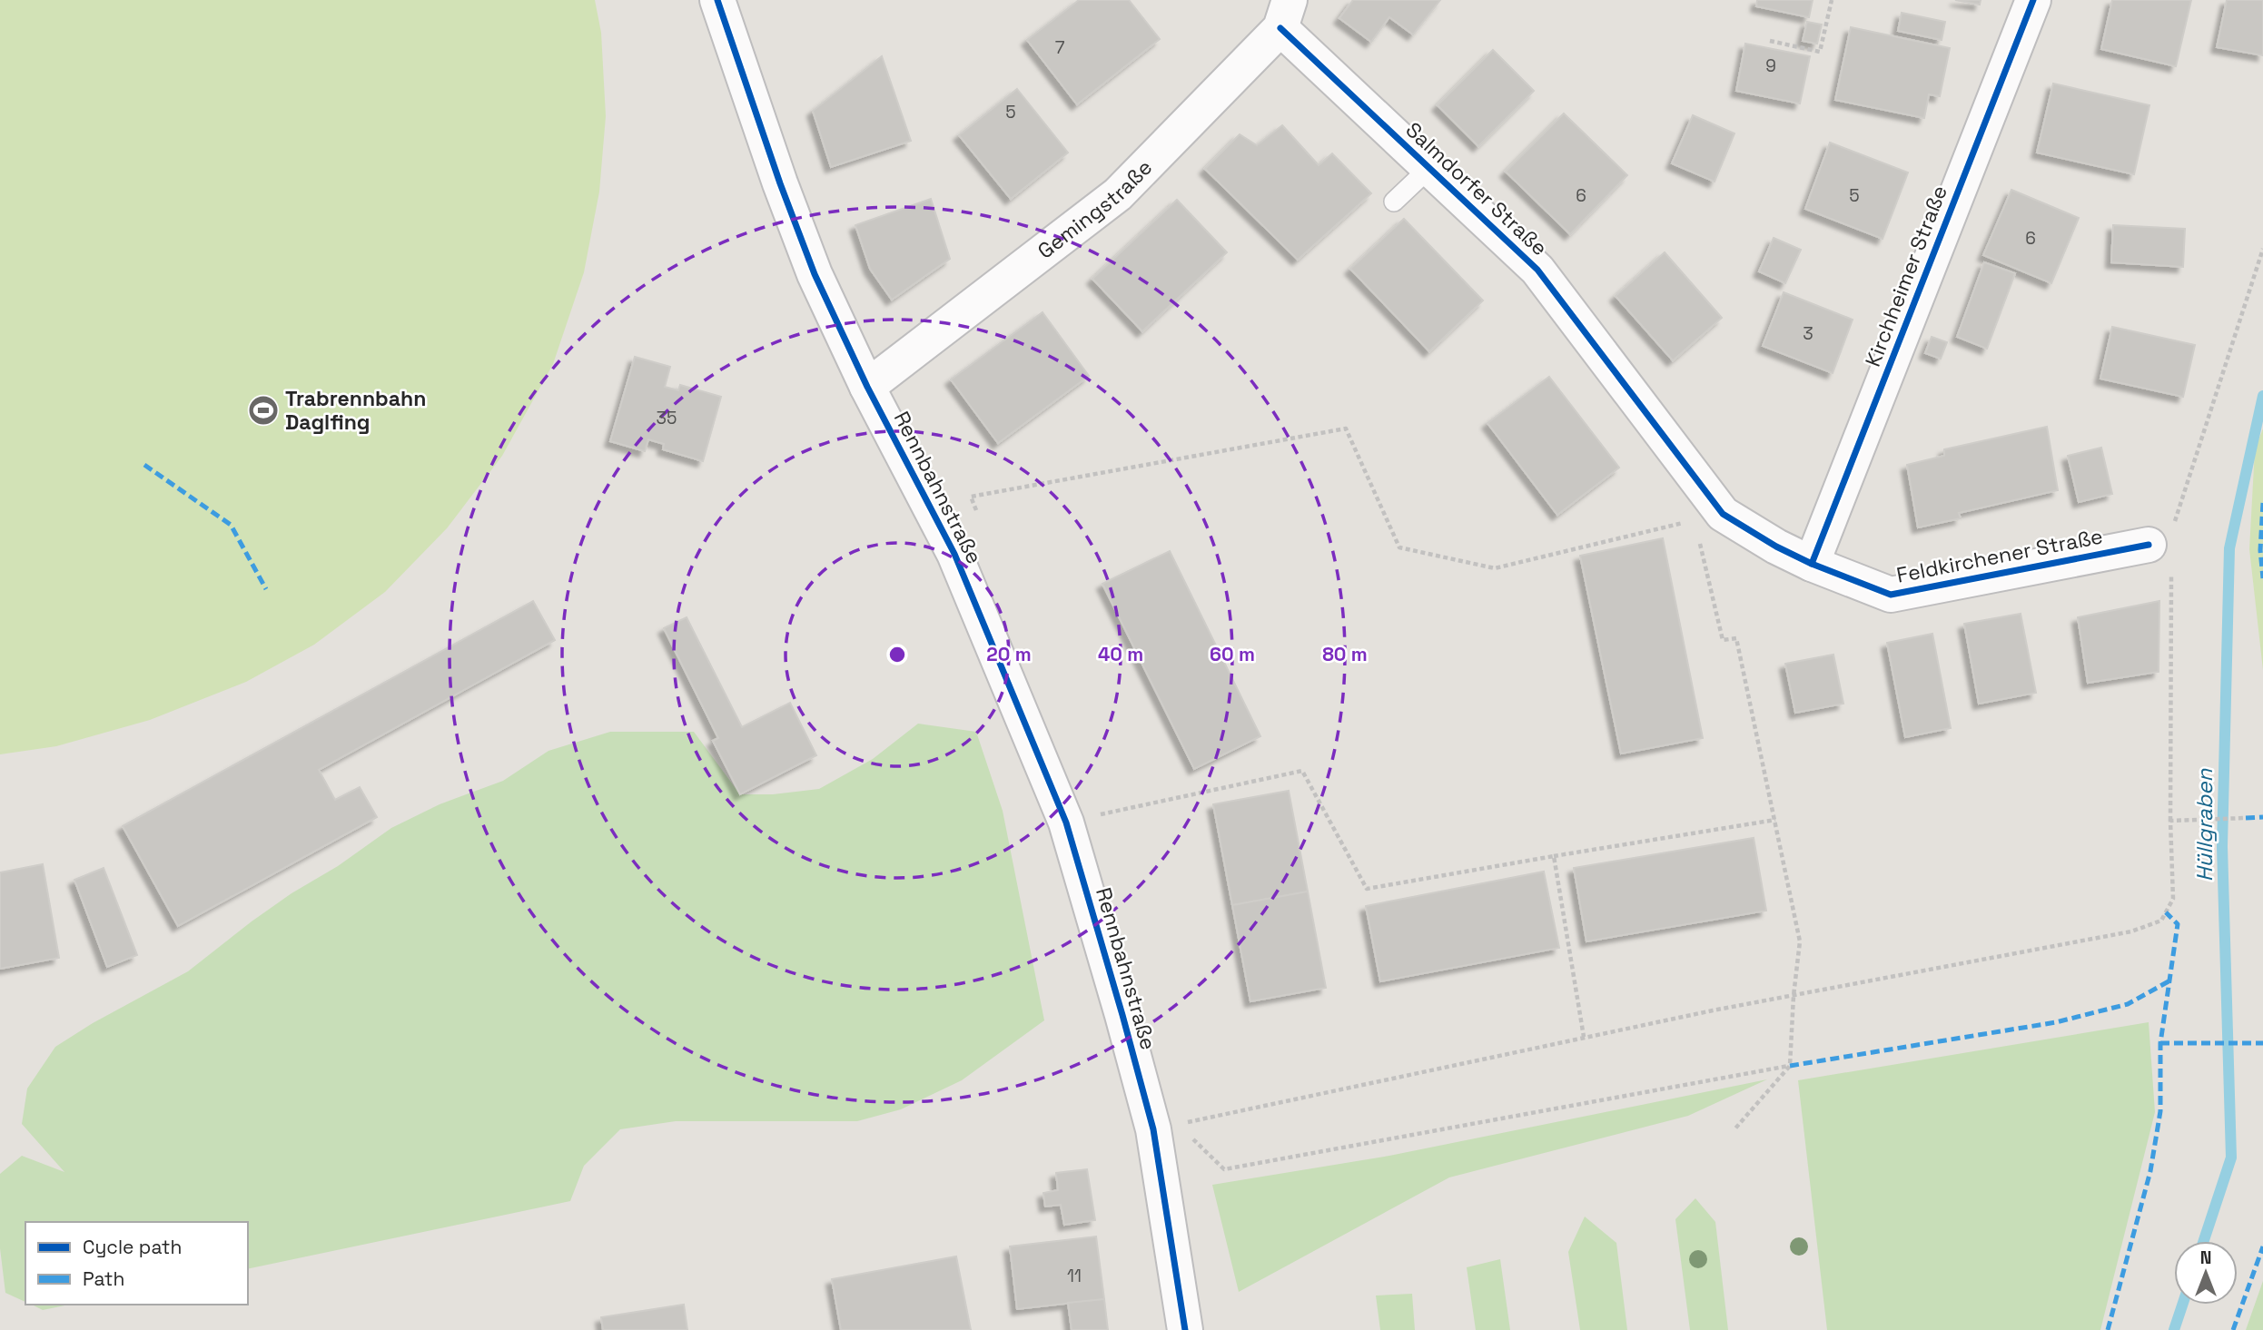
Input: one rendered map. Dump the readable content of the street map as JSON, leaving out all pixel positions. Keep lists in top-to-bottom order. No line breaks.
{"streets":{"street":["Salmdorfer Straße","Gemingstraße","Kirchheimer Straße","Rennbahnstraße","Feldkirchener Straße"]},"crossings":[["Salmdorfer Straße","Gemingstraße"],["Salmdorfer Straße","Feldkirchener Straße"],["Gemingstraße","Rennbahnstraße"],["Kirchheimer Straße","Feldkirchener Straße"]],"water":["Hüllgraben"],"places":{"sports":["Trabrennbahn Daglfing"]},"house_numbers":["7","9","5","6","5","6","3","35","11"],"legend":["Cycle path","Path"],"north":"top","rings":["20 m","40 m","60 m","80 m"]}
